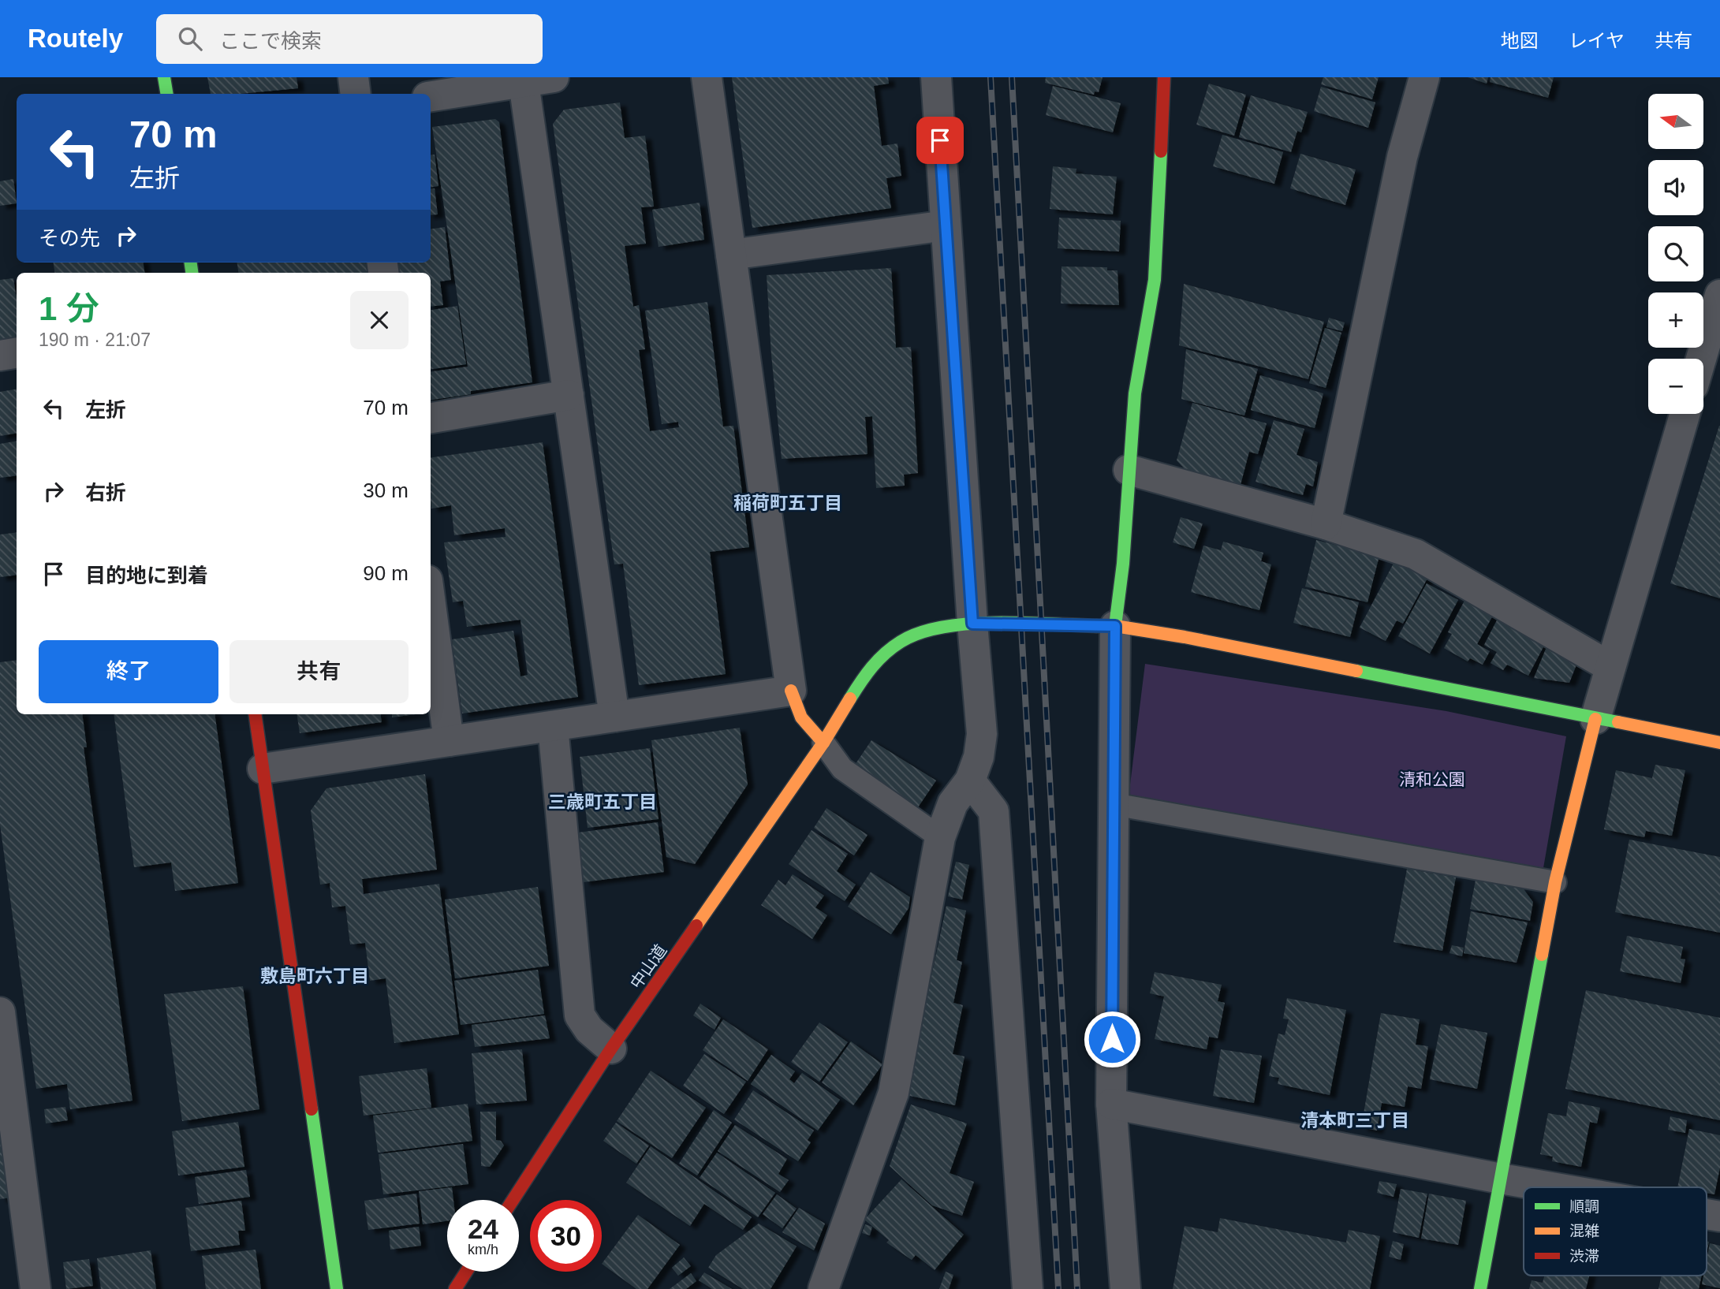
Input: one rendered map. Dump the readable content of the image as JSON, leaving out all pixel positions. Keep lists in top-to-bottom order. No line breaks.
{"streets":{"street":["中山道"]},"districts":["稲荷町五丁目","三歳町五丁目","敷島町六丁目","清本町三丁目"],"parks":["清和公園"],"legend":["順調","混雑","渋滞"],"north":"left","page":{"header":"Routely","search":"ここで検索","nav":["地図","レイヤ","共有"],"map_buttons":["+","−"],"turn":["70 m","左折"],"then":"その先","heading":["1 分","190 m · 21:07"],"list":[{"name":"左折","value":"70 m"},{"name":"右折","value":"30 m"},{"name":"目的地に到着","value":"90 m"}],"buttons":["終了","共有"],"speed":"24 km/h","limit":"30"}}
